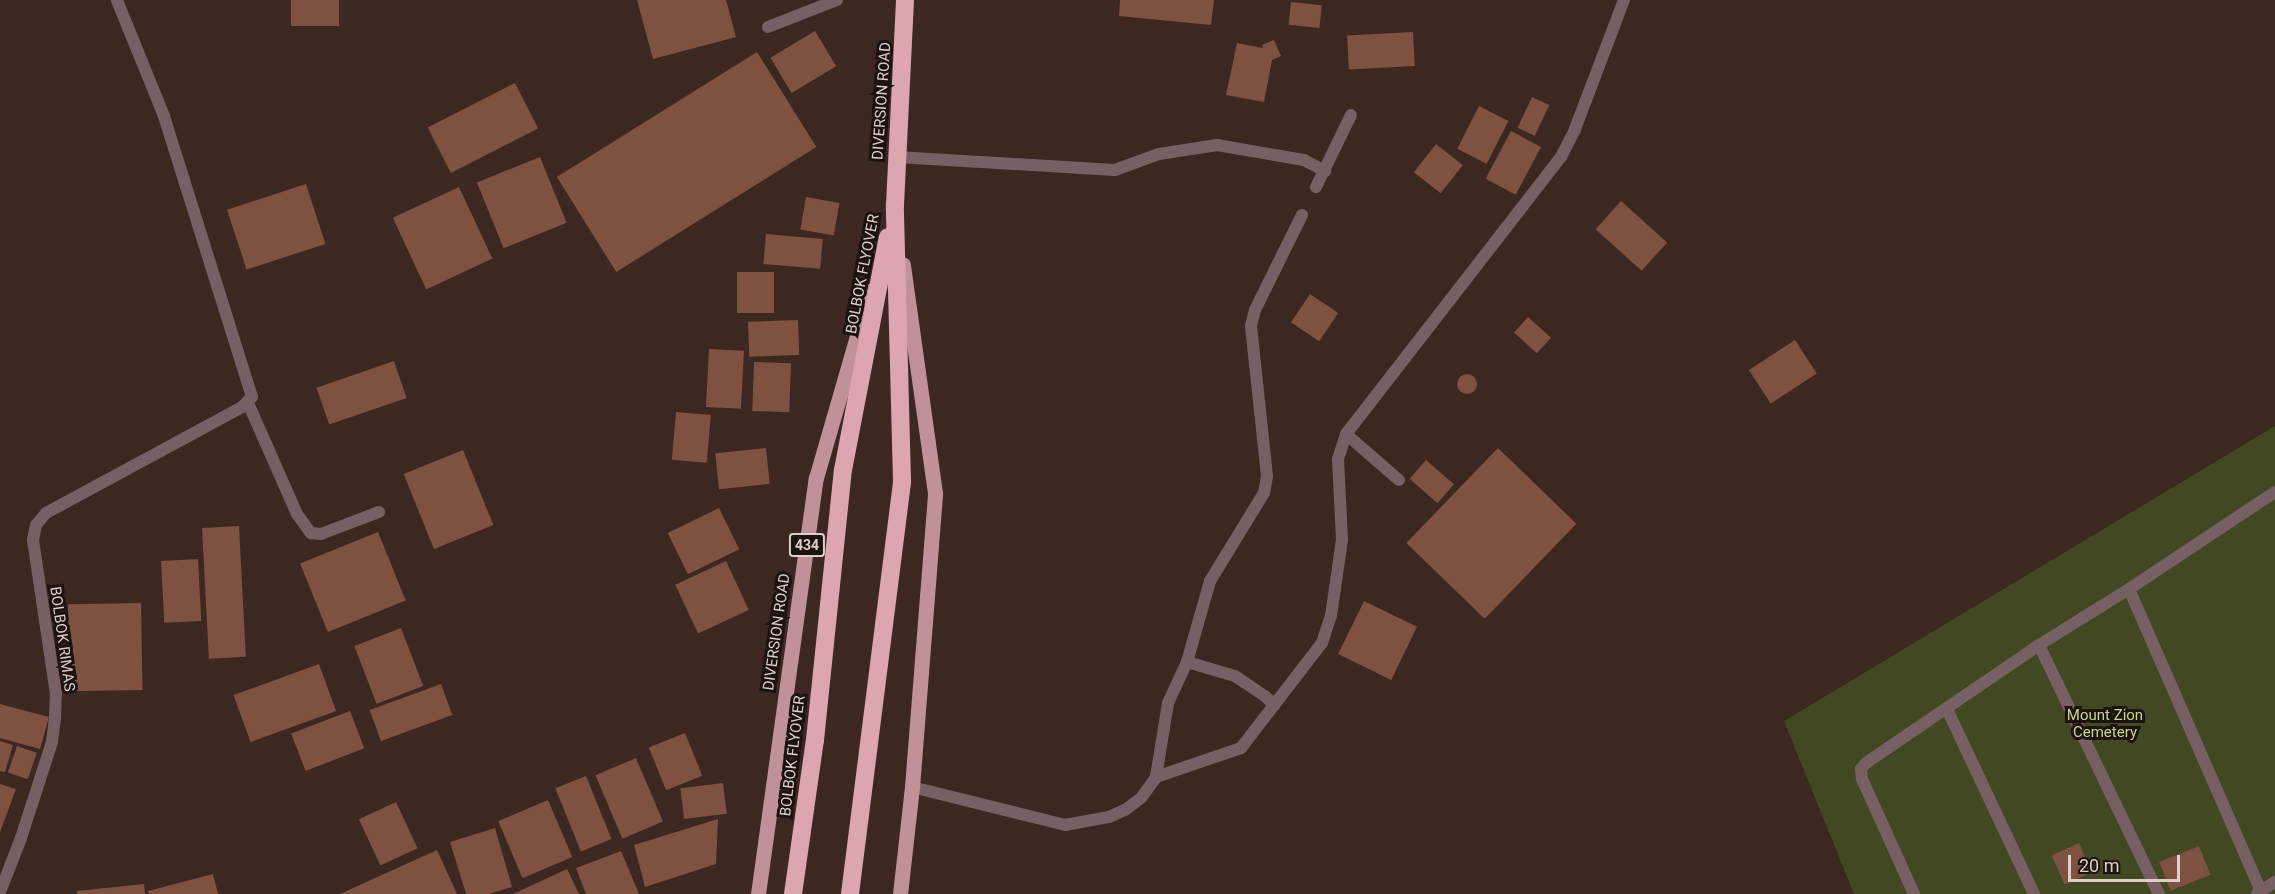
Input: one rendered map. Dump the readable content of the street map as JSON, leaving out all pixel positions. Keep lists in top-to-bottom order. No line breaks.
{"streets":{"highway":["DIVERSION ROAD","BOLBOK FLYOVER","434"],"street":["BOLBOK RIMAS"]},"crossings":[["DIVERSION ROAD","BOLBOK FLYOVER"]],"parks":["Mount Zion Cemetery"],"scale_bar":"20 m"}
